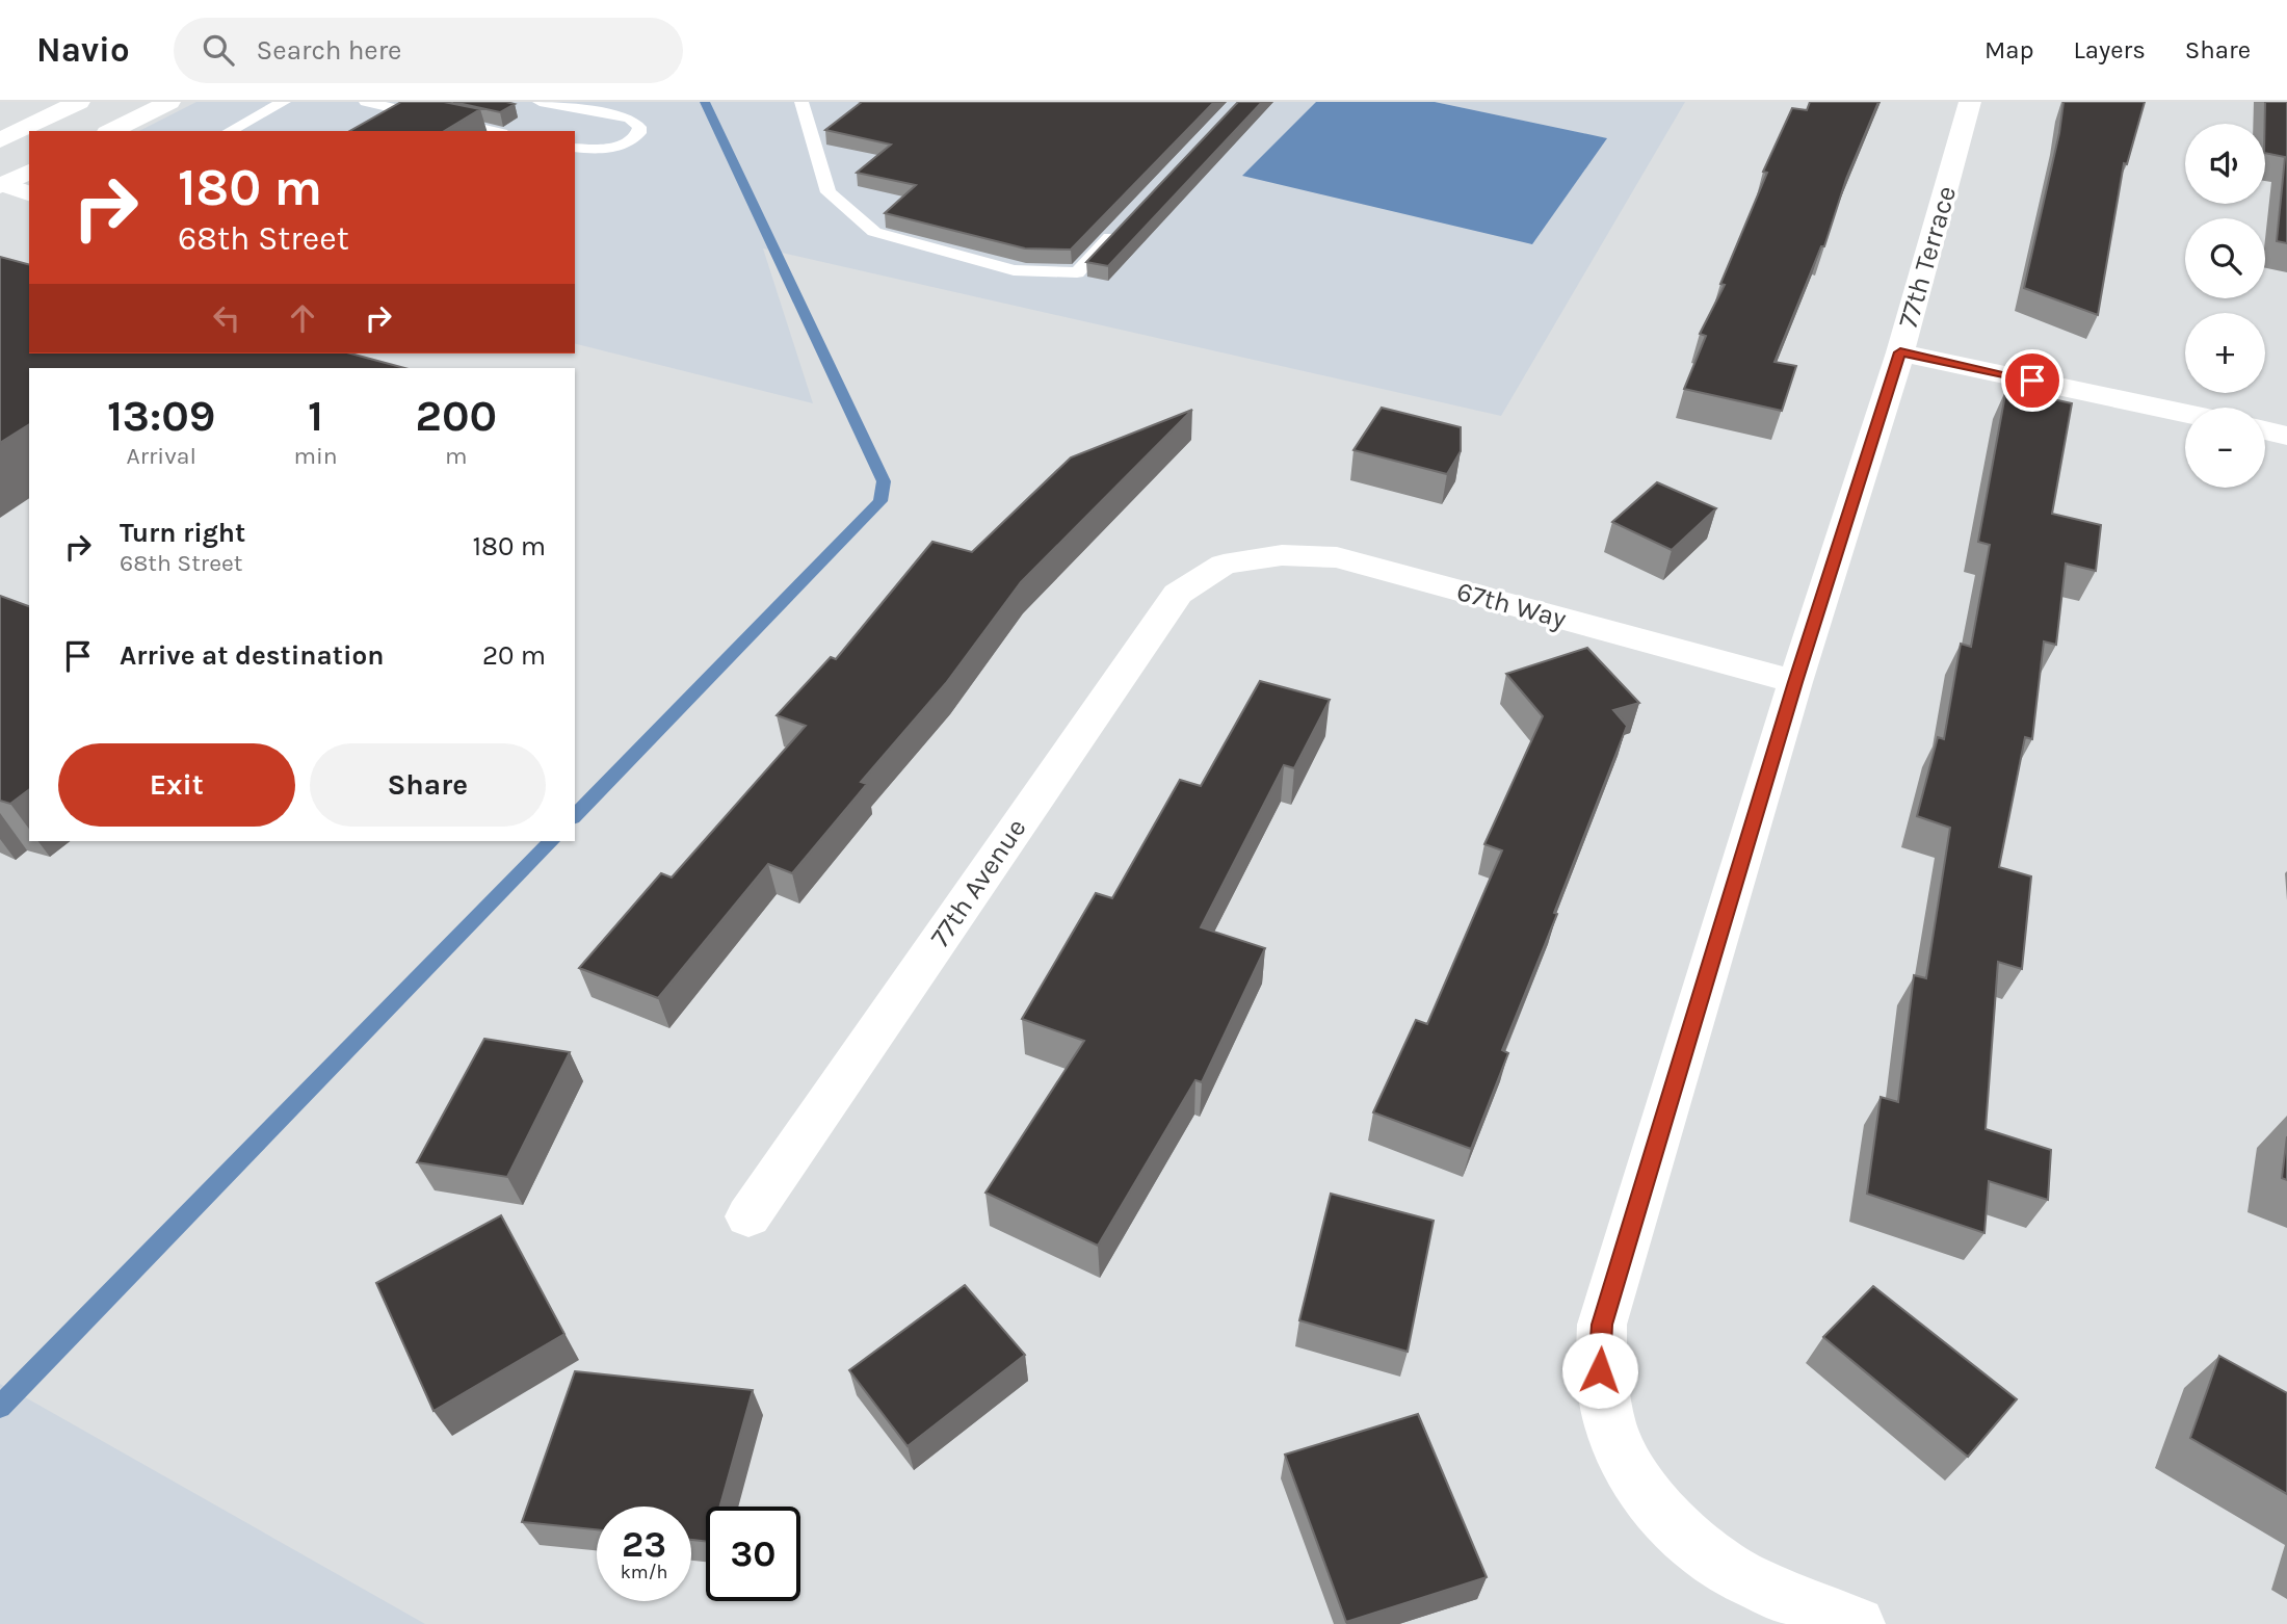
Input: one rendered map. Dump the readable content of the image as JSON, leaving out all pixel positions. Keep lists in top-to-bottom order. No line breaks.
{"streets":{"street":["77th Terrace","67th Way","77th Avenue"]},"crossings":[["77th Terrace","67th Way"],["67th Way","77th Avenue"]],"page":{"header":"Navio","search":"Search here","nav":["Map","Layers","Share"],"map_buttons":["+","−"],"turn":["180 m","68th Street"],"eta":["13:09","Arrival","1","min","200","m"],"list":[{"name":"Turn right","note":"68th Street","value":"180 m"},{"name":"Arrive at destination","value":"20 m"}],"buttons":["Exit","Share"],"speed":"23 km/h","limit":"30"}}
